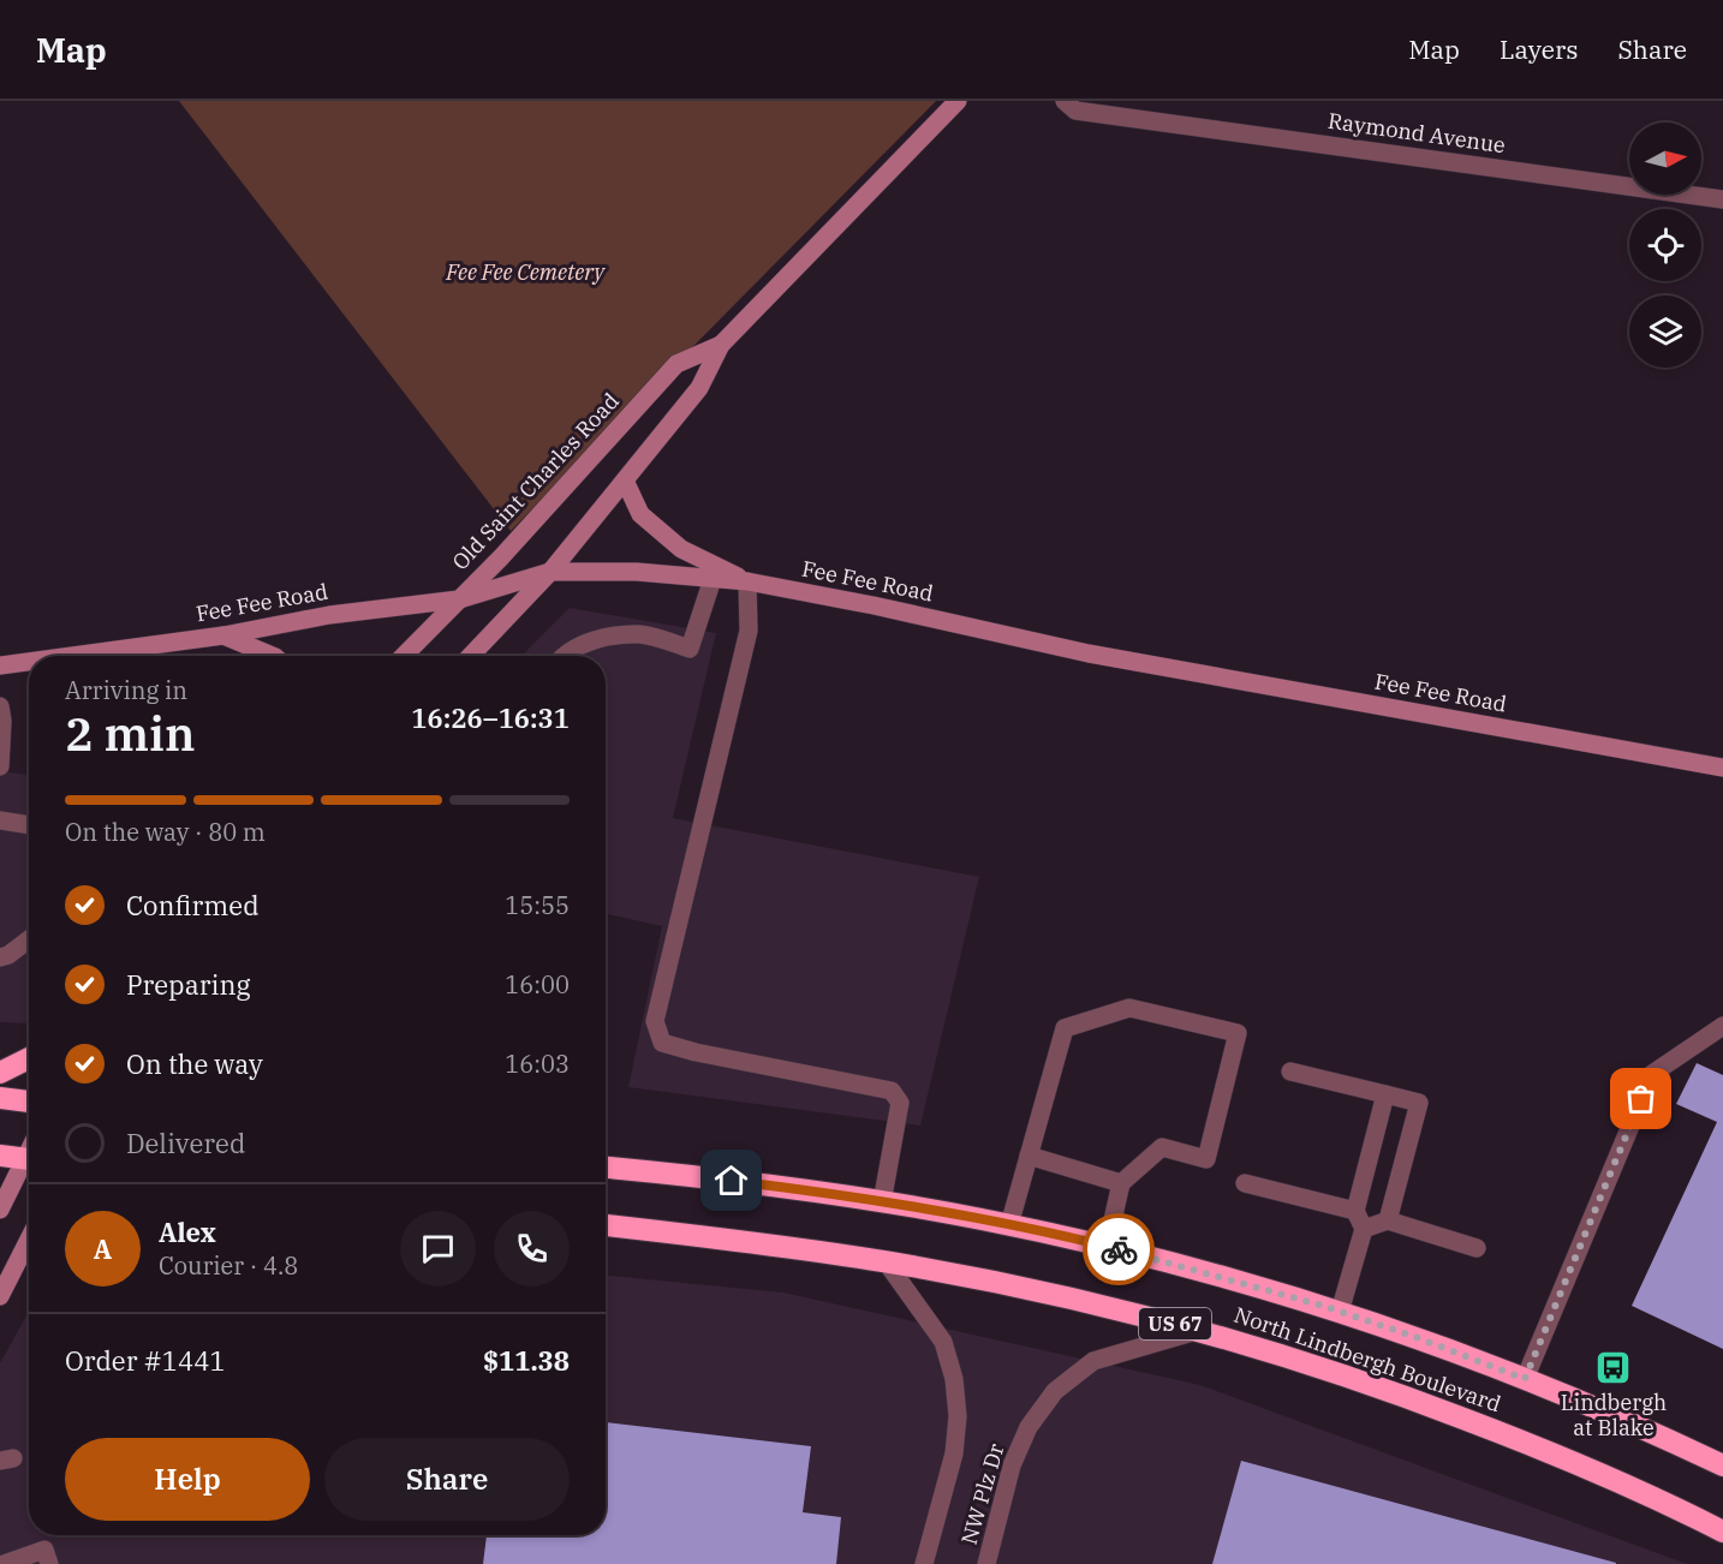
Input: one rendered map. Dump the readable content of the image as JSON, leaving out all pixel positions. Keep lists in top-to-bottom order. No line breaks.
{"streets":{"highway":["US 67","North Lindbergh Boulevard"],"street":["Raymond Avenue","Old Saint Charles Road","Fee Fee Road","NW Plz Dr"]},"crossings":[["Old Saint Charles Road","Fee Fee Road"],["North Lindbergh Boulevard","NW Plz Dr"]],"parks":["Fee Fee Cemetery"],"places":{"bus stop":["Lindbergh at Blake"]},"north":"right","page":{"header":"Map","nav":["Map","Layers","Share"],"heading":["2 min","Arriving in","16:26–16:31"],"panel":["Alex","Courier · 4.8","Order #1441","$11.38"],"bar":"On the way · 80 m","list":[["Confirmed","15:55"],["Preparing","16:00"],["On the way","16:03"],"Delivered"],"round":"A","buttons":["Help","Share"]}}
